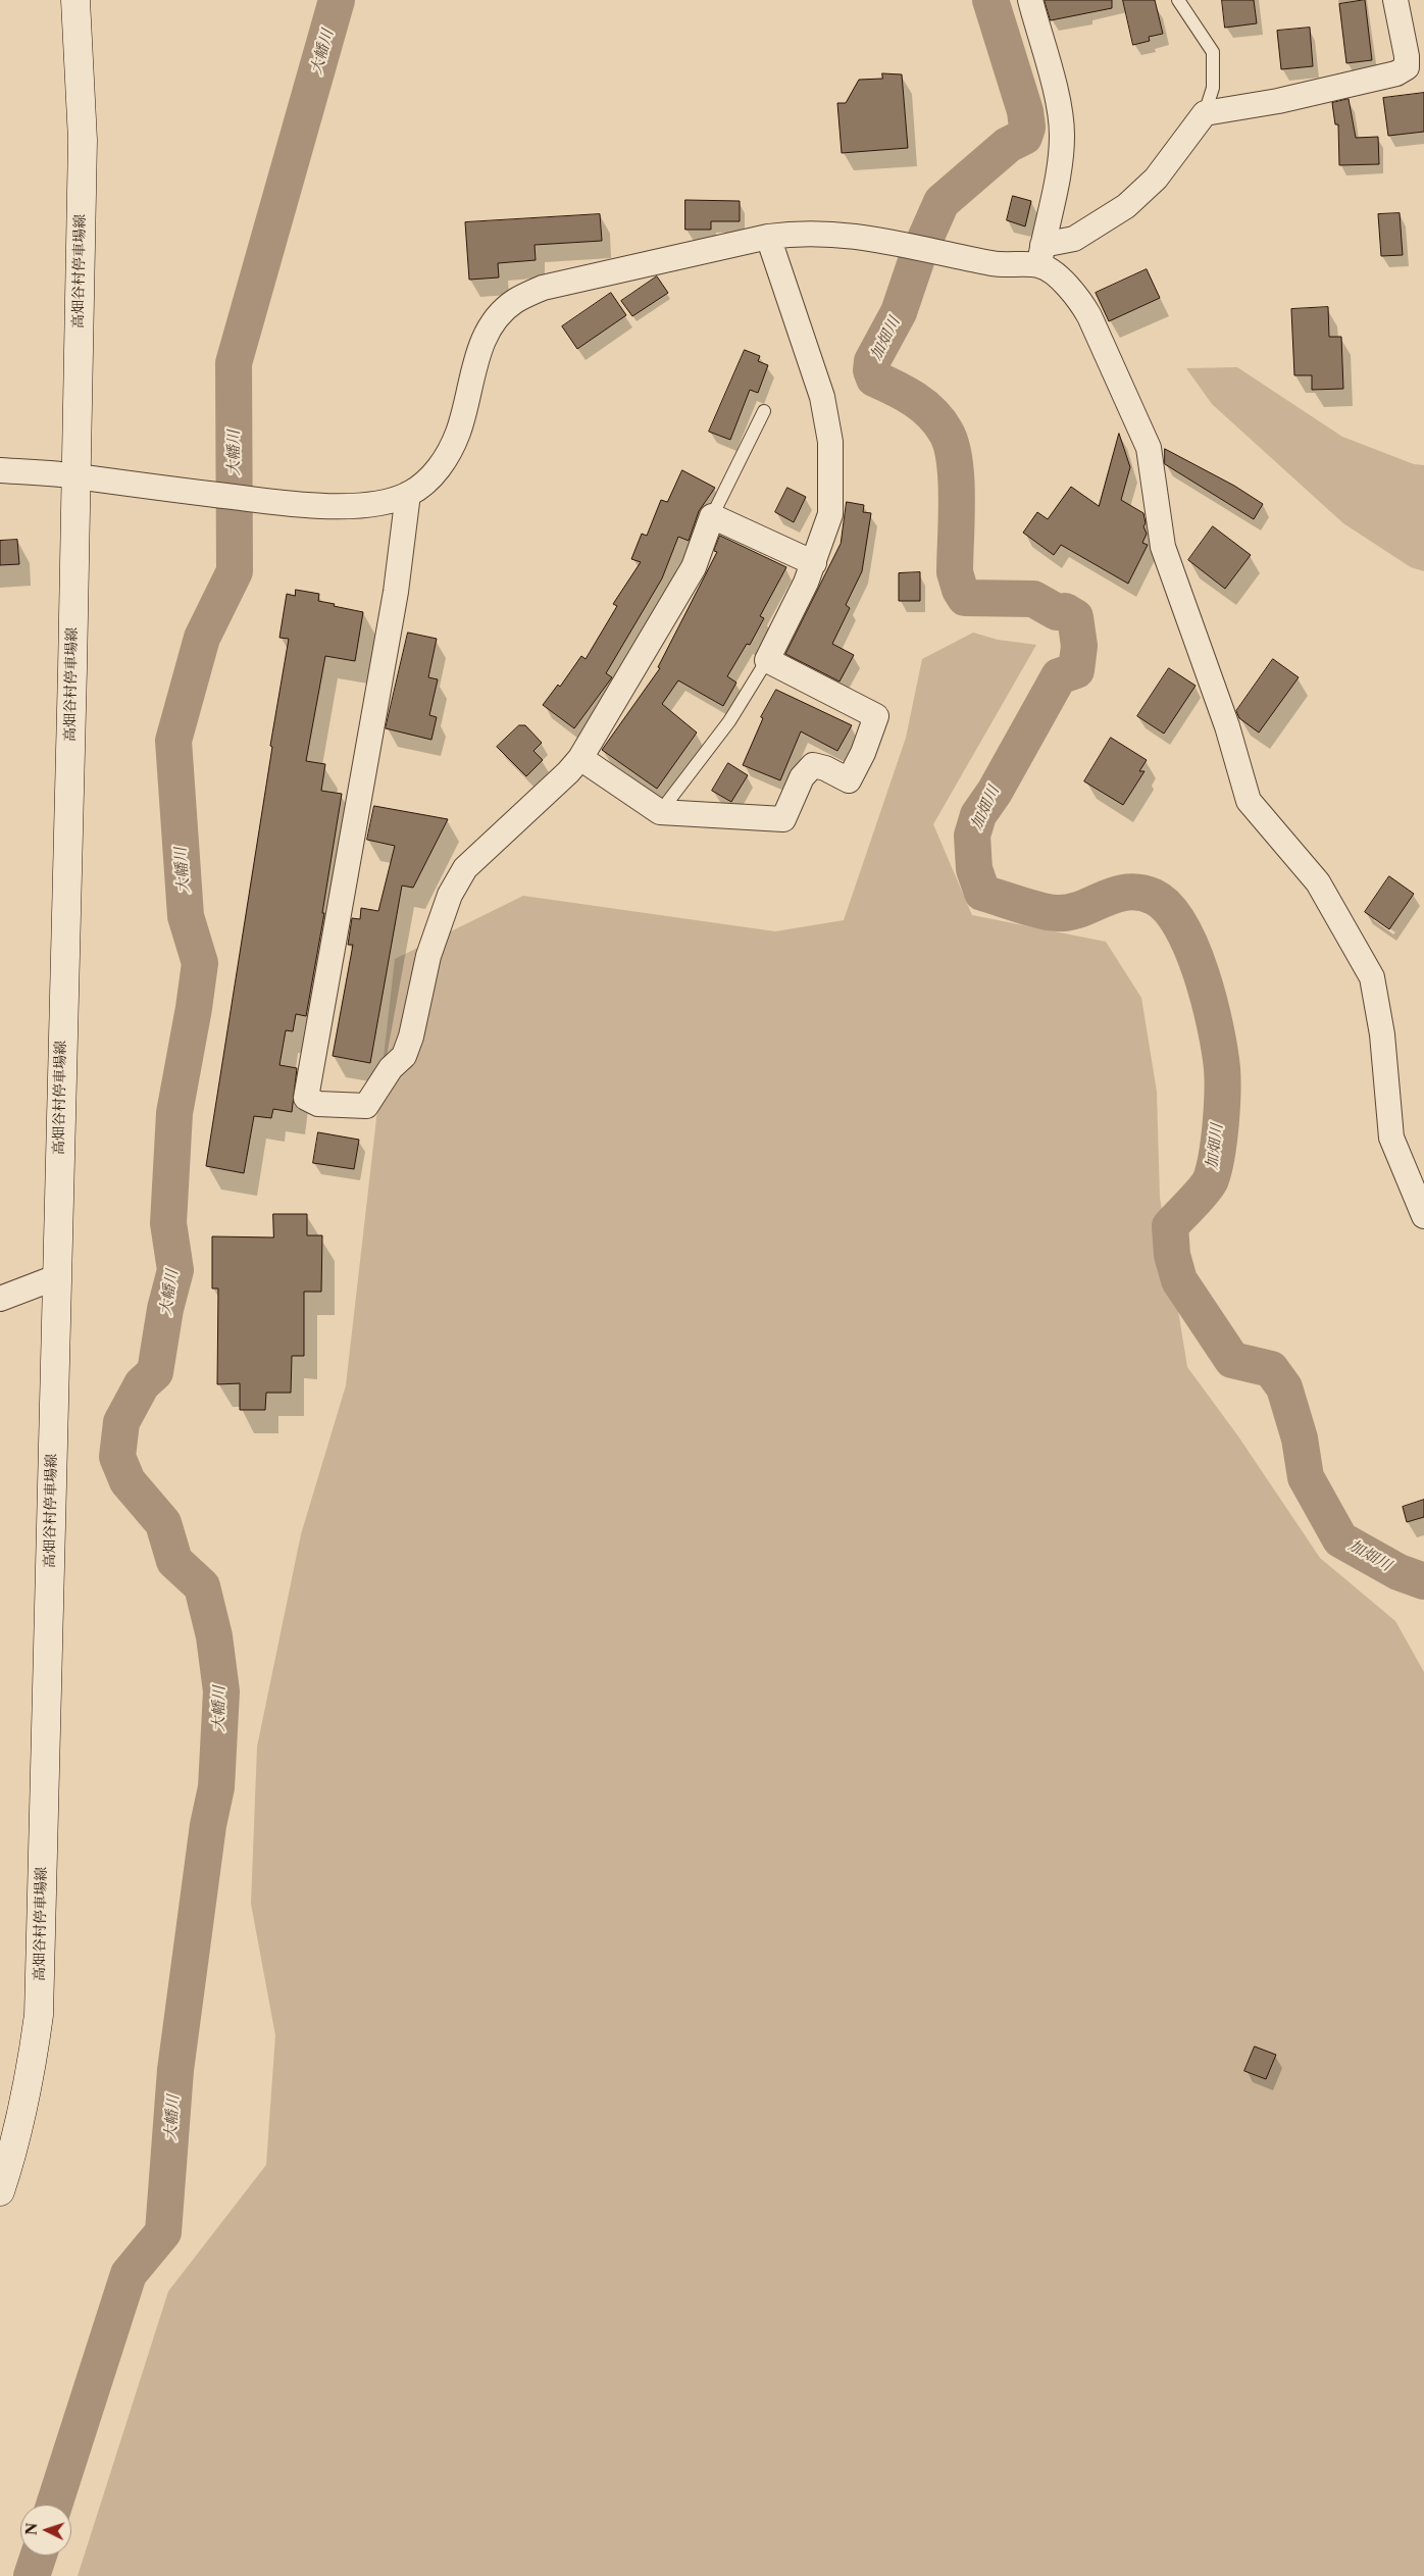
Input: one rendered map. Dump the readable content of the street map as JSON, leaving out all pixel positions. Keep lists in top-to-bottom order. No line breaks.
{"streets":{"main road":["高畑谷村停車場線"]},"water":["大幡川","加畑川"],"north":"left"}
